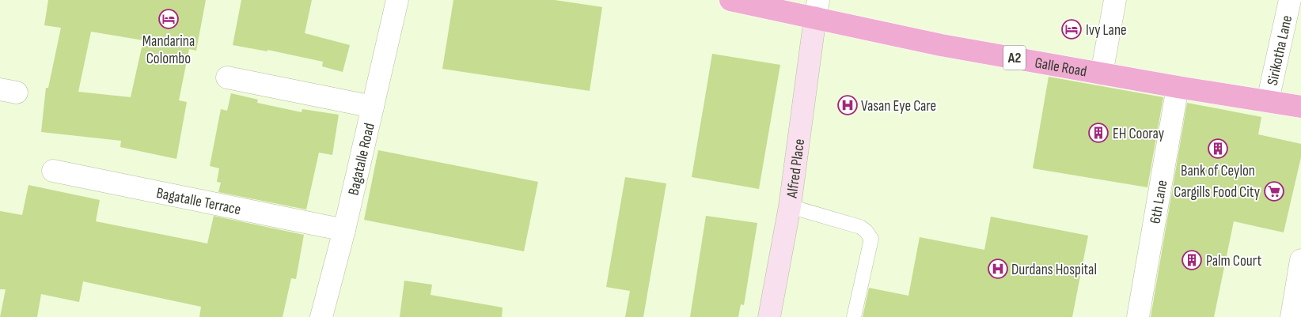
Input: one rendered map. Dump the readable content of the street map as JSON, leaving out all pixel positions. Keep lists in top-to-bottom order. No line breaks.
{"streets":{"highway":["A2","Galle Road"],"main road":["Alfred Place"],"street":["Sirikotha Lane","Bagatalle Road","Bagatalle Terrace","6th Lane"]},"crossings":[["Sirikotha Lane","Galle Road"],["Galle Road","Alfred Place"],["Galle Road","6th Lane"],["Bagatalle Road","Bagatalle Terrace"]],"places":{"hotel":["Mandarina Colombo","Ivy Lane"],"hospital":["Vasan Eye Care","Durdans Hospital"],"building":["EH Cooray","Bank of Ceylon","Palm Court"],"supermarket":["Cargills Food City"]}}
